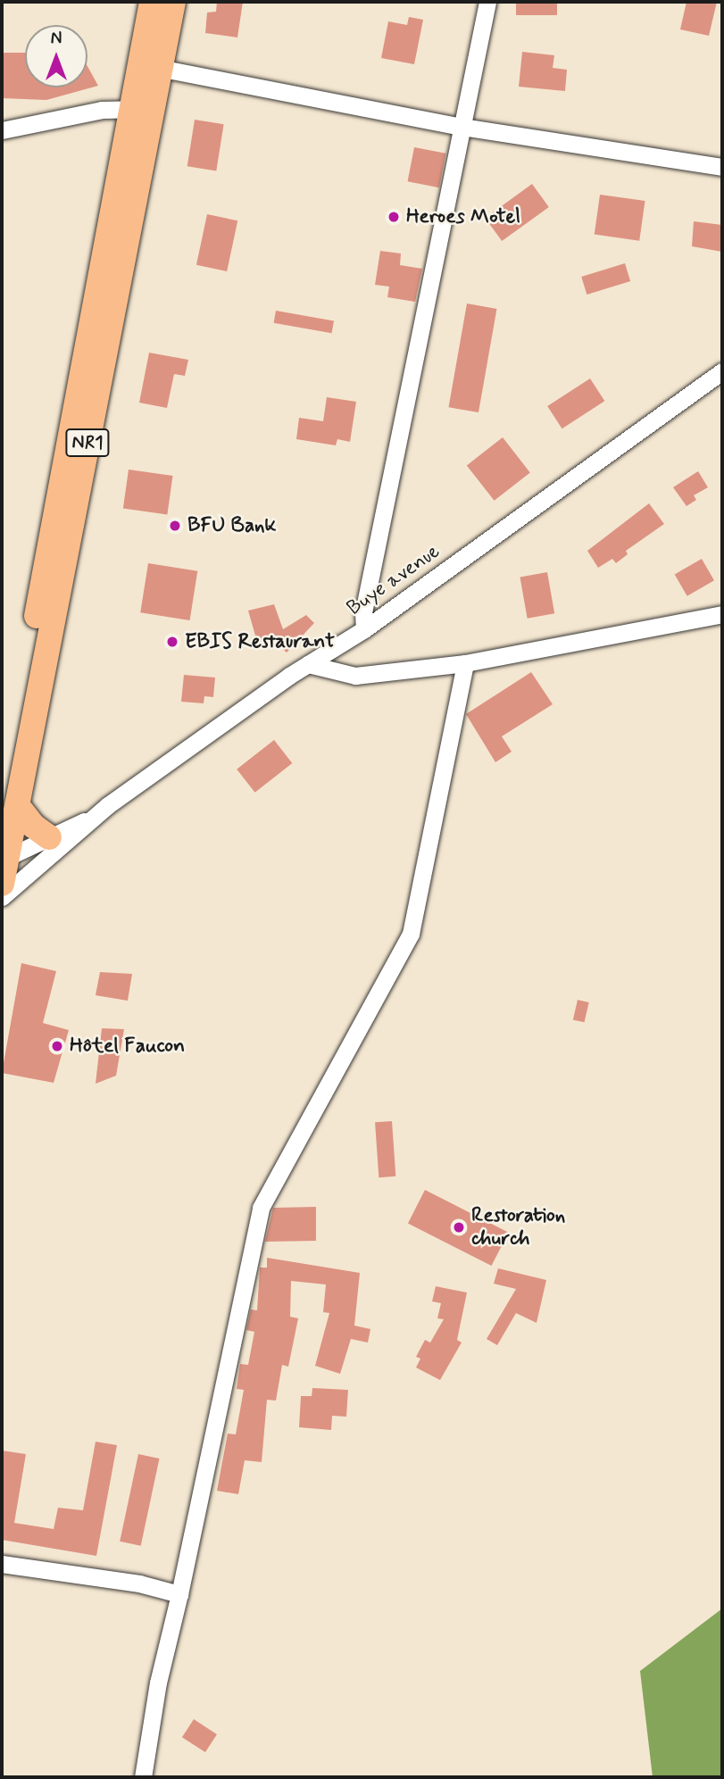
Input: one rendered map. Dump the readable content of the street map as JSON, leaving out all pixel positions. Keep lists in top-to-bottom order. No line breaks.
{"streets":{"highway":["NR1"],"street":["Buye avenue"]},"places":["Heroes Motel","BFU Bank","EBIS Restaurant","Hôtel Faucon","Restoration church"],"north":"top"}
